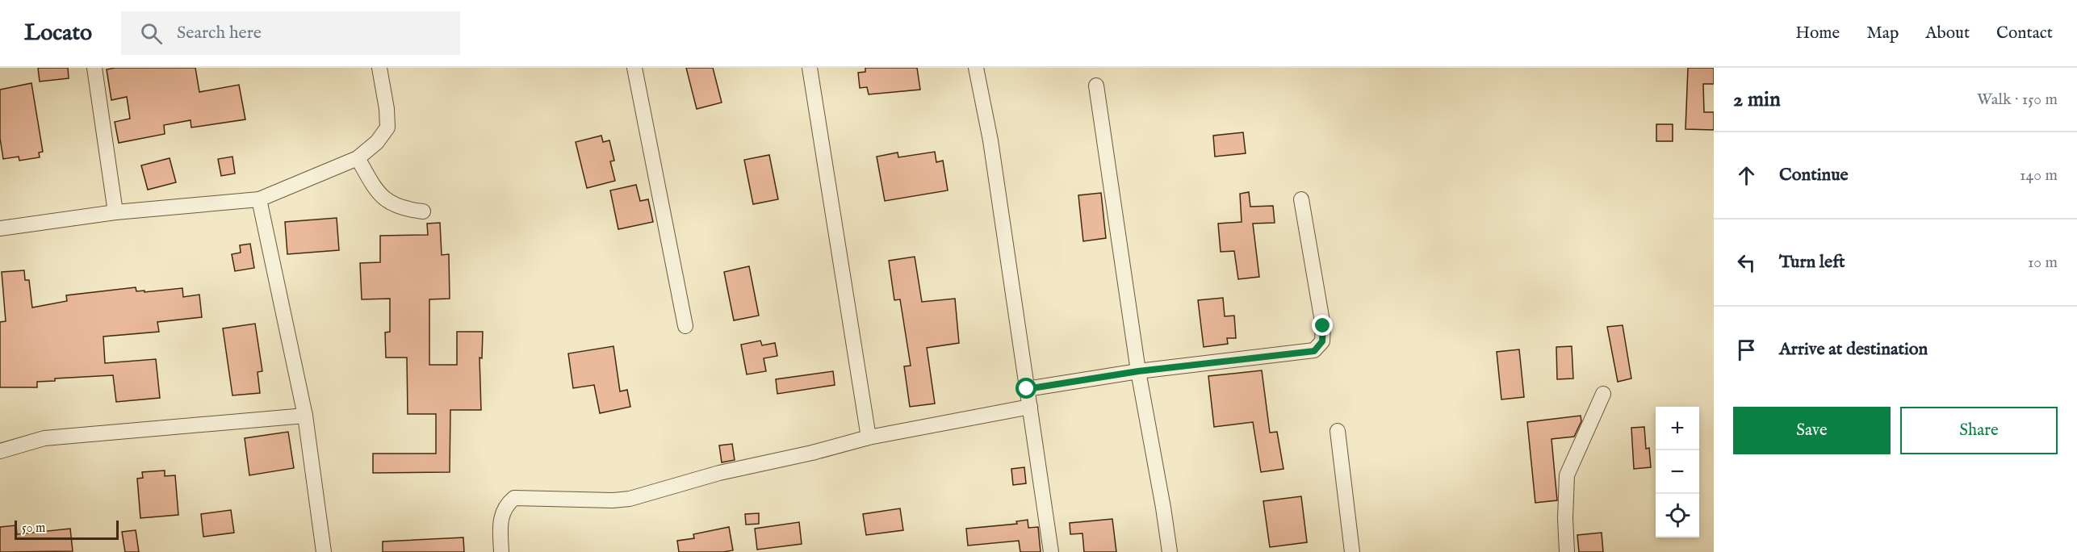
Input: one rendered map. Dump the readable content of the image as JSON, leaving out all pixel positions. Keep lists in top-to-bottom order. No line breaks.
{"scale_bar":"50 m","page":{"header":"Locato","search":"Search here","nav":["Home","Map","About","Contact"],"heading":["2 min","Walk · 150 m"],"list":[["Continue","140 m"],["Turn left","10 m"],"Arrive at destination"],"buttons":["Save","Share"],"map_buttons":["+","−"],"scale":"50 m"}}
